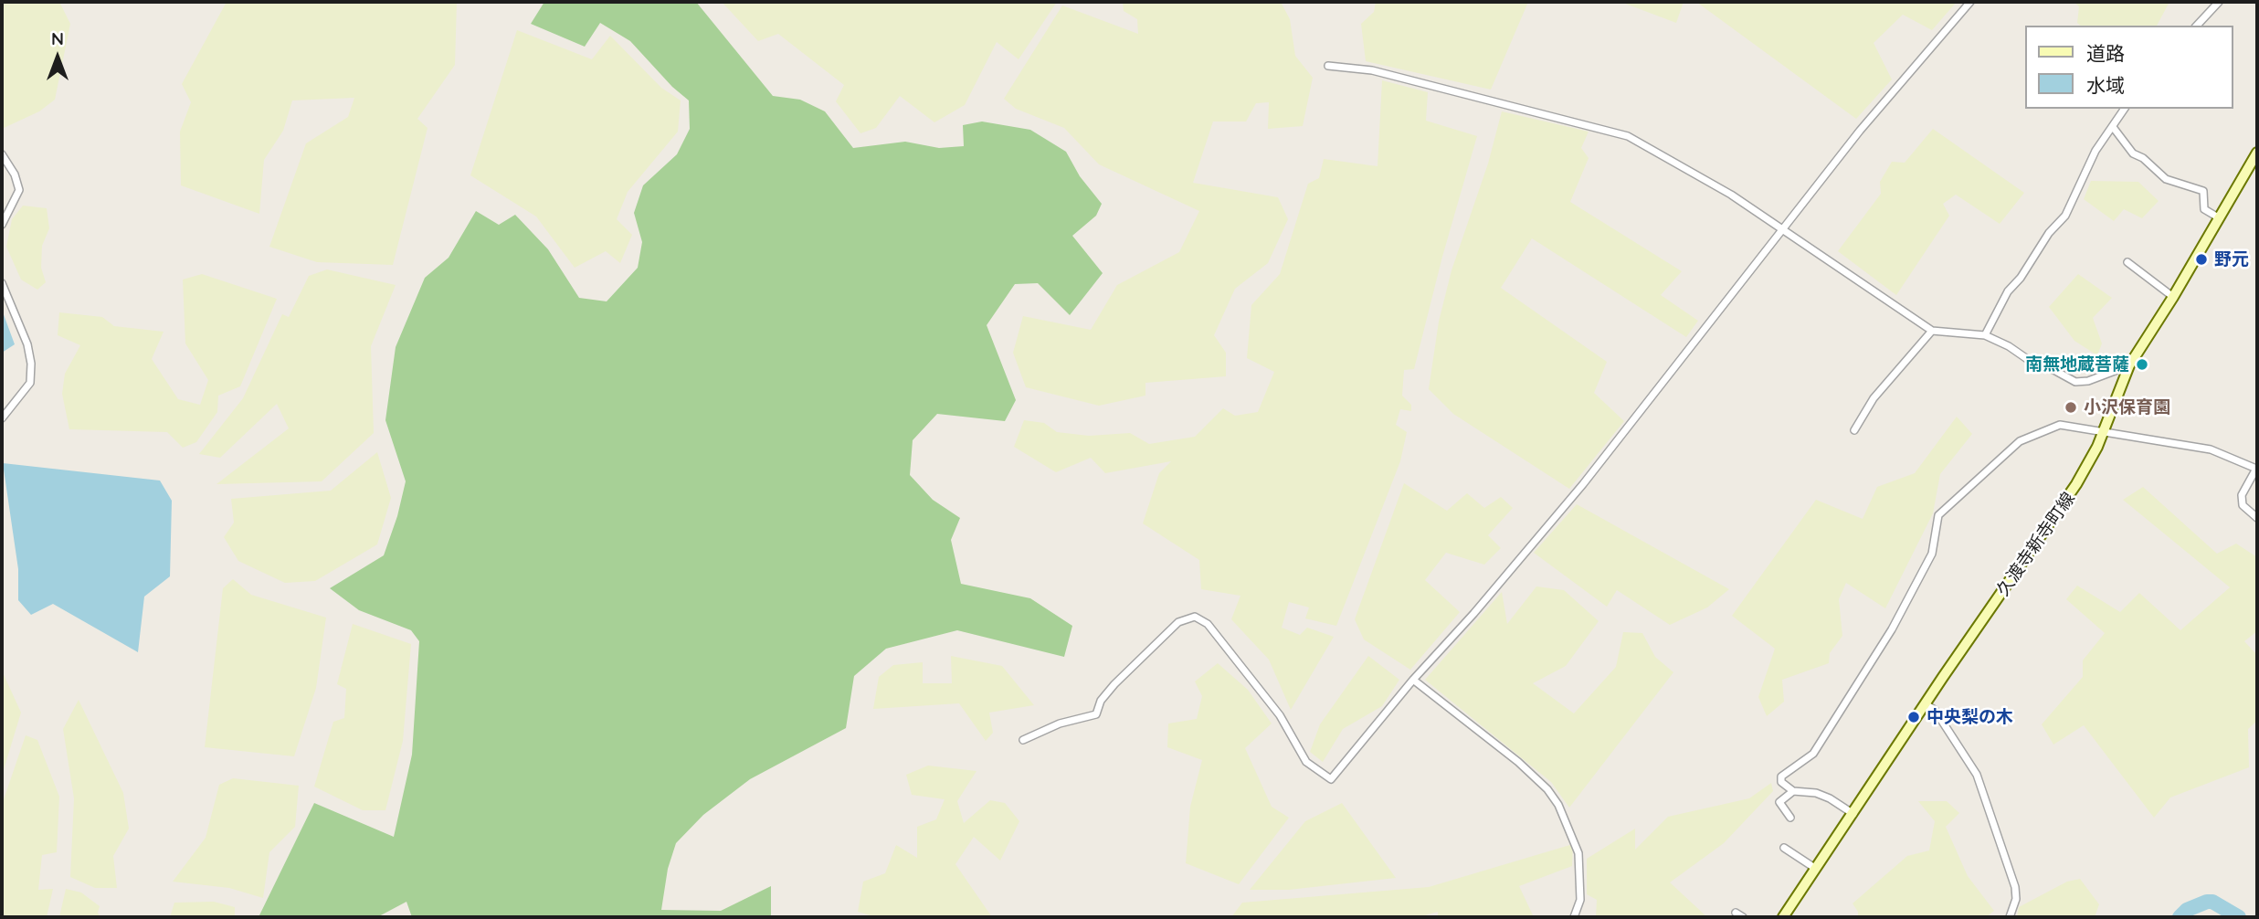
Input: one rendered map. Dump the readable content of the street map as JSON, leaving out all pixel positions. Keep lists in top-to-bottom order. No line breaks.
{"streets":{"main road":["久渡寺新寺町線"]},"places":["野元","南無地蔵菩薩","小沢保育園","中央梨の木"],"legend":["道路","水域"],"north":"top"}
